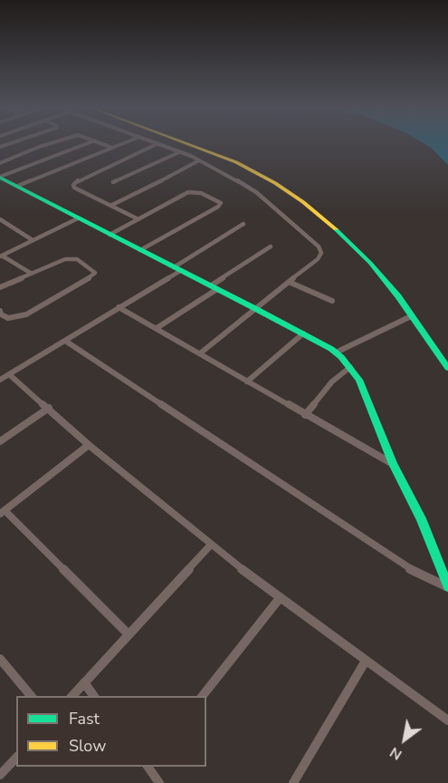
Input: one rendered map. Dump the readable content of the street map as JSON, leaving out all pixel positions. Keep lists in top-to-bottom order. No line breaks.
{"legend":["Fast","Slow"],"north":"bottom left"}
